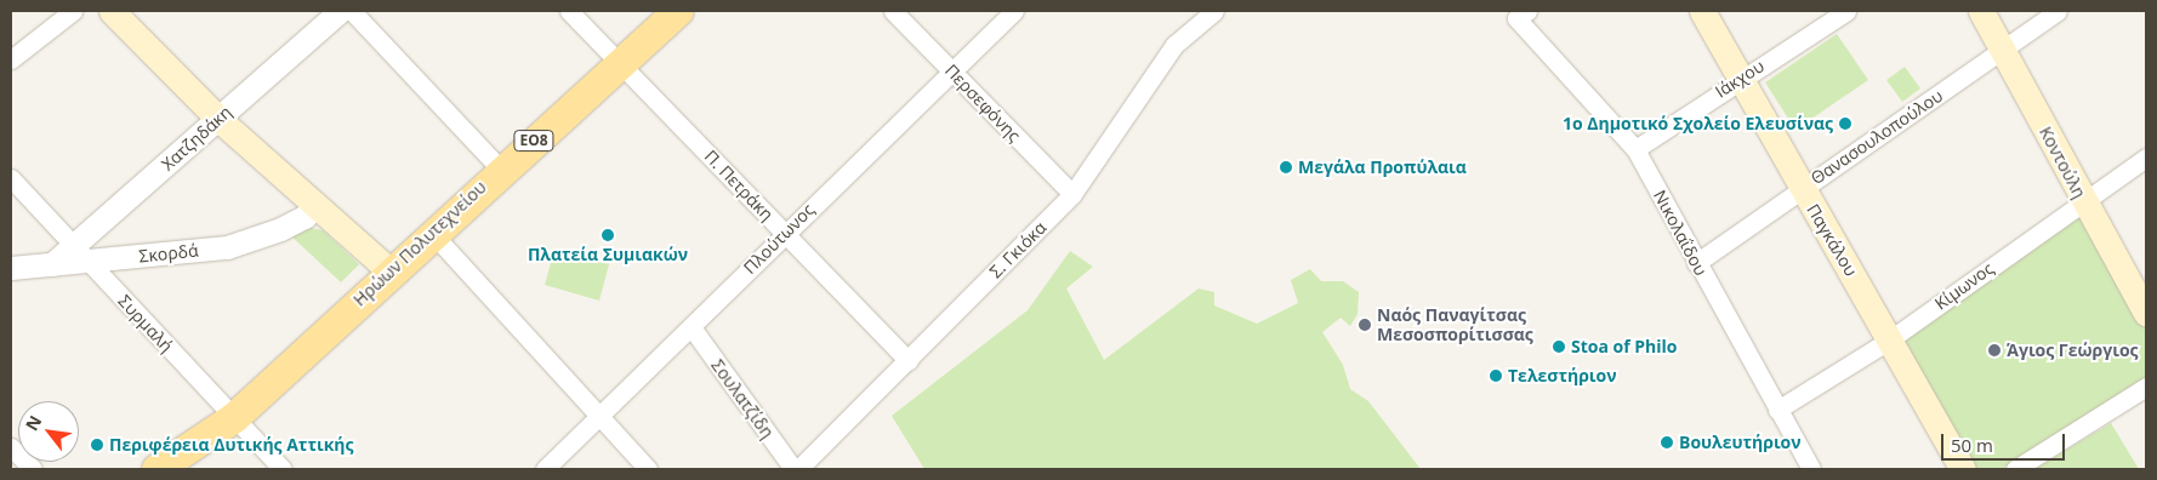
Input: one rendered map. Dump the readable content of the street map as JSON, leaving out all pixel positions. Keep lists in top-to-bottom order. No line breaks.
{"streets":{"main road":["ΕΟ8","Κοντούλη","Παγκάλου","Ηρώων Πολυτεχνείου"],"street":["Ιάκχου","Περσεφόνης","Θανασουλοπούλου","Χατζηδάκη","Π. Πετράκη","Νικολαΐδου","Πλούτωνος","Σ. Γκιόκα","Σκορδά","Κίμωνος","Συρμαλή","Σουλατζίδη"]},"crossings":[["Ιάκχου","Νικολαΐδου"],["Ιάκχου","Παγκάλου"],["Περσεφόνης","Πλούτωνος"],["Περσεφόνης","Σ. Γκιόκα"],["Θανασουλοπούλου","Κοντούλη"],["Θανασουλοπούλου","Νικολαΐδου"],["Θανασουλοπούλου","Παγκάλου"],["Χατζηδάκη","Σκορδά"],["Χατζηδάκη","Συρμαλή"],["Κοντούλη","Κίμωνος"],["Π. Πετράκη","Πλούτωνος"],["Π. Πετράκη","Ηρώων Πολυτεχνείου"],["Π. Πετράκη","Σ. Γκιόκα"],["Νικολαΐδου","Κίμωνος"],["Πλούτωνος","Σουλατζίδη"],["Παγκάλου","Κίμωνος"],["Ηρώων Πολυτεχνείου","Συρμαλή"],["Σκορδά","Συρμαλή"]],"places":["1ο Δημοτικό Σχολείο Ελευσίνας","Μεγάλα Προπύλαια","Πλατεία Συμιακών","Ναός Παναγίτσας Μεσοσπορίτισσας","Stoa of Philo","Άγιος Γεώργιος","Τελεστήριον","Βουλευτήριον","Περιφέρεια Δυτικής Αττικής"],"scale_bar":"50 m","north":"top left"}
